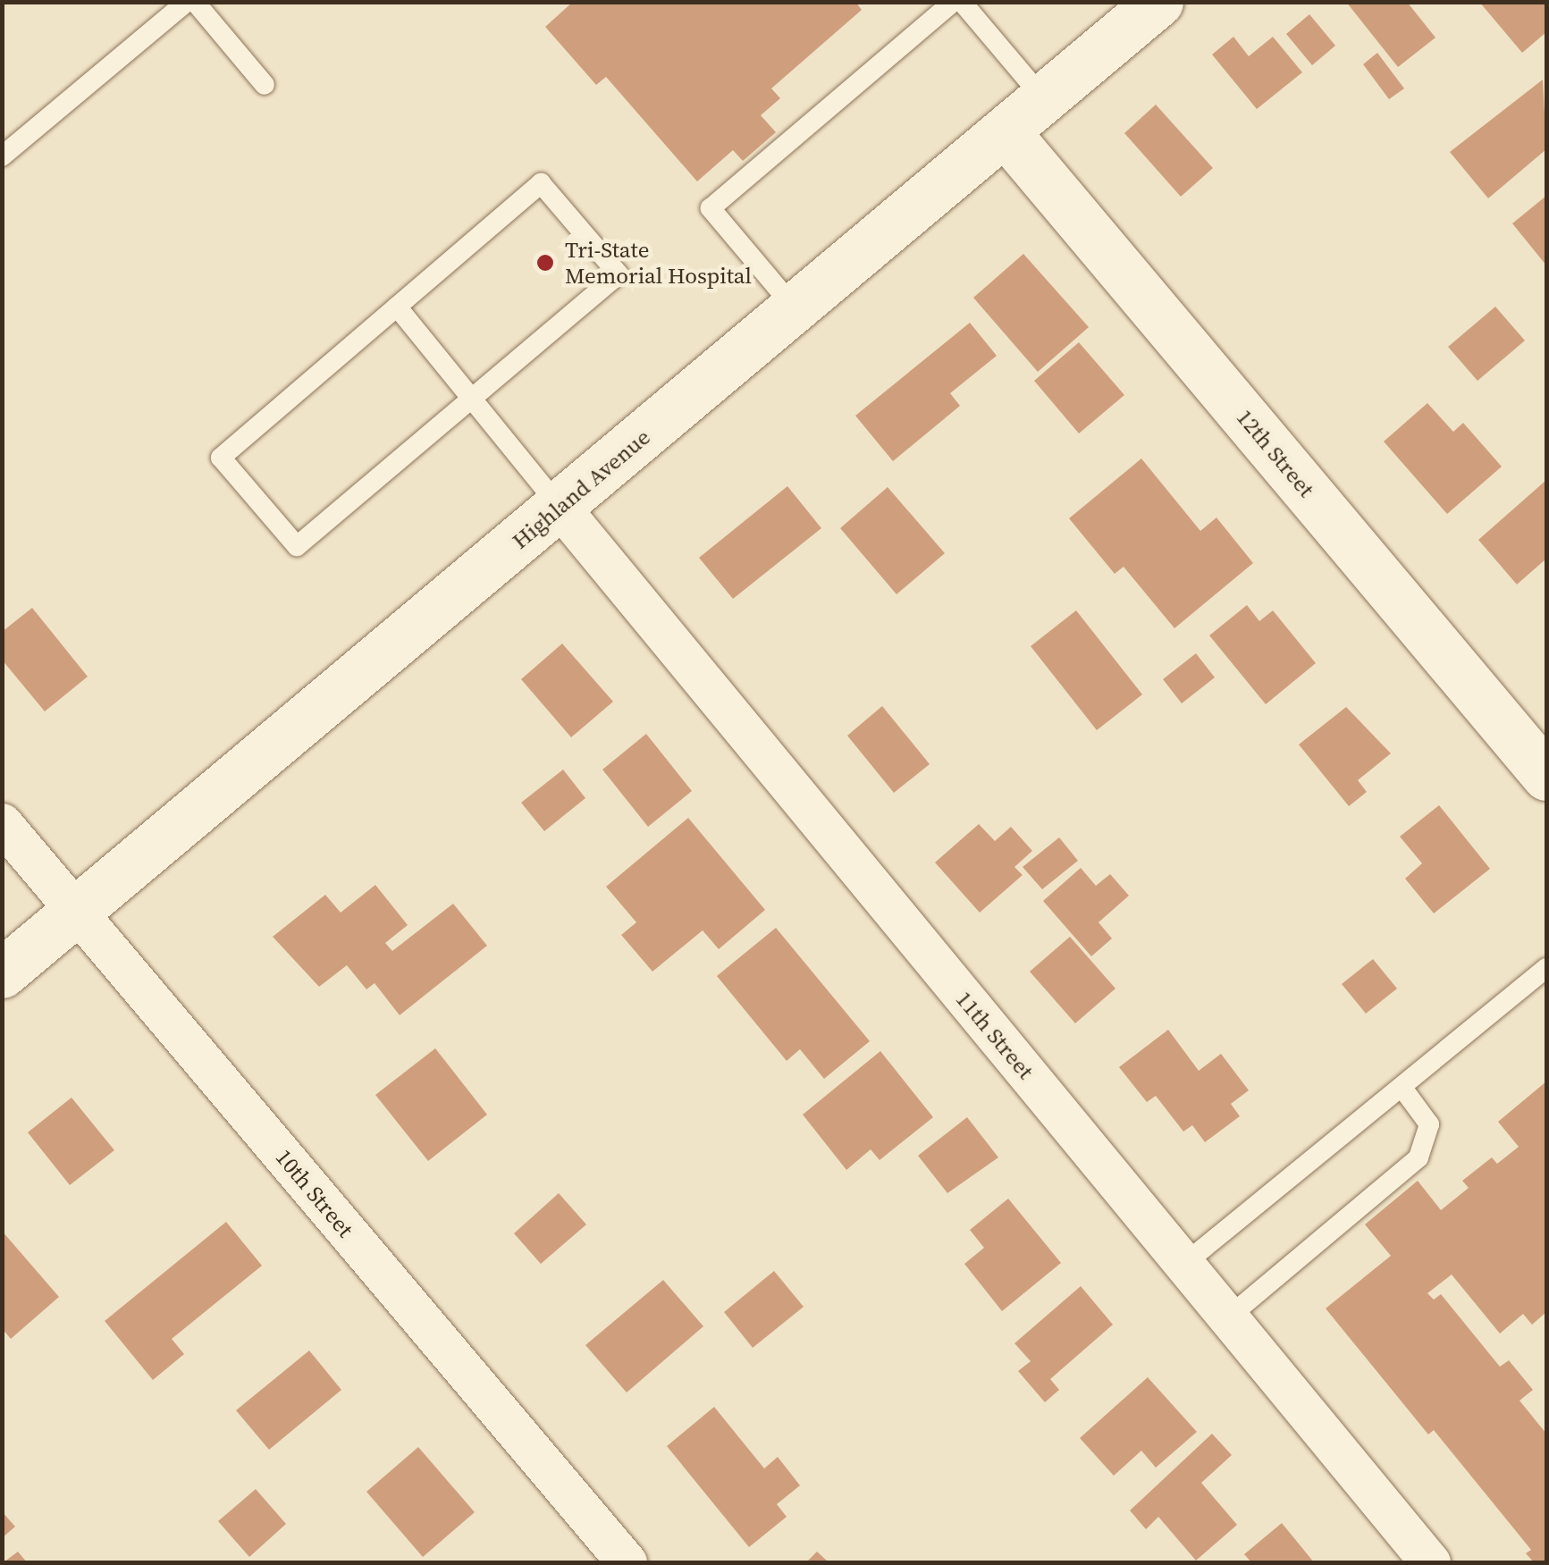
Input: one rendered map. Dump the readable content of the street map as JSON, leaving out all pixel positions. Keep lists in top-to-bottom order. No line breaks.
{"streets":{"main road":["12th Street","Highland Avenue"],"street":["11th Street","10th Street"]},"crossings":[["12th Street","Highland Avenue"],["Highland Avenue","11th Street"],["Highland Avenue","10th Street"]],"places":["Tri-State Memorial Hospital"]}
